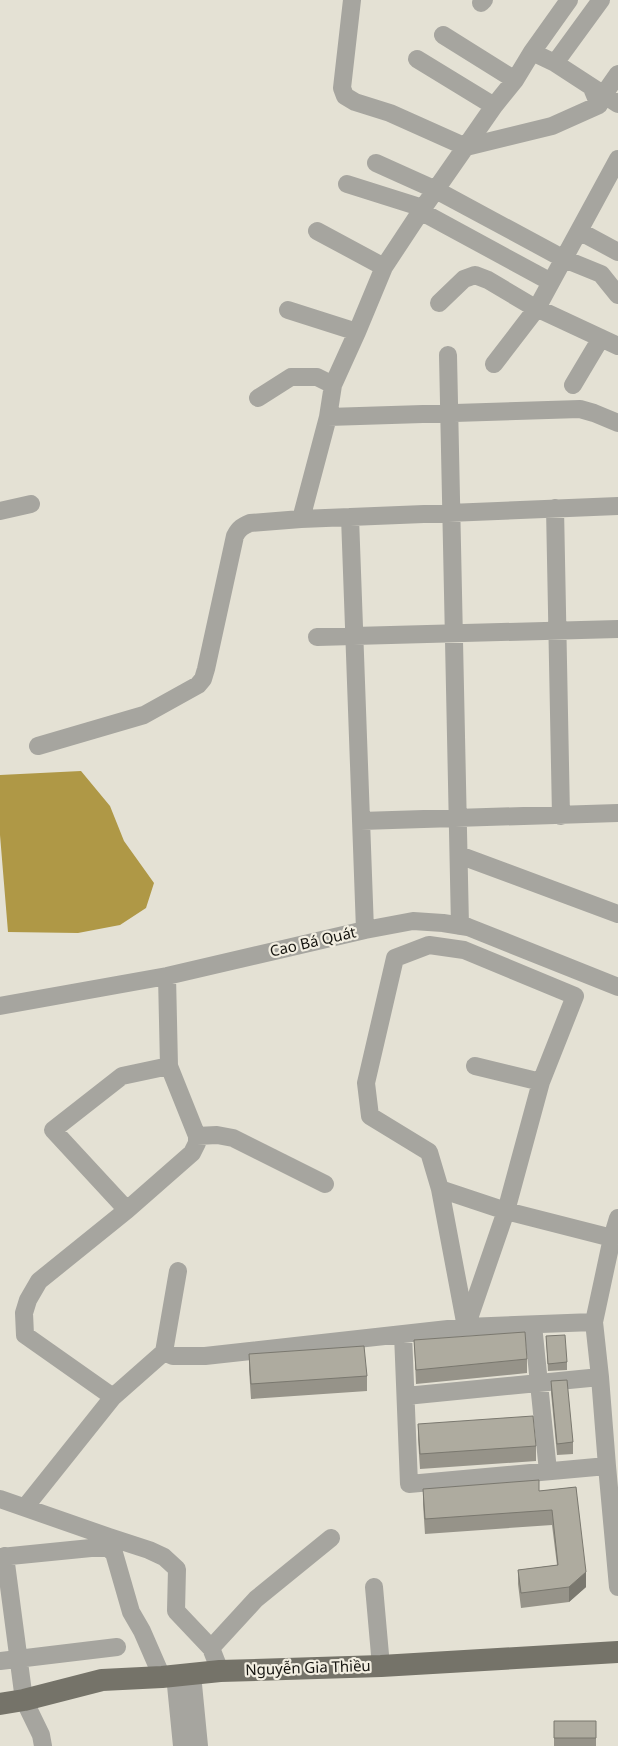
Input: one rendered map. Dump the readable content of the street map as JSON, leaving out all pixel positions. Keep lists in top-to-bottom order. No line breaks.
{"streets":{"main road":["Nguyễn Gia Thiều"],"street":["Cao Bá Quát"]}}
